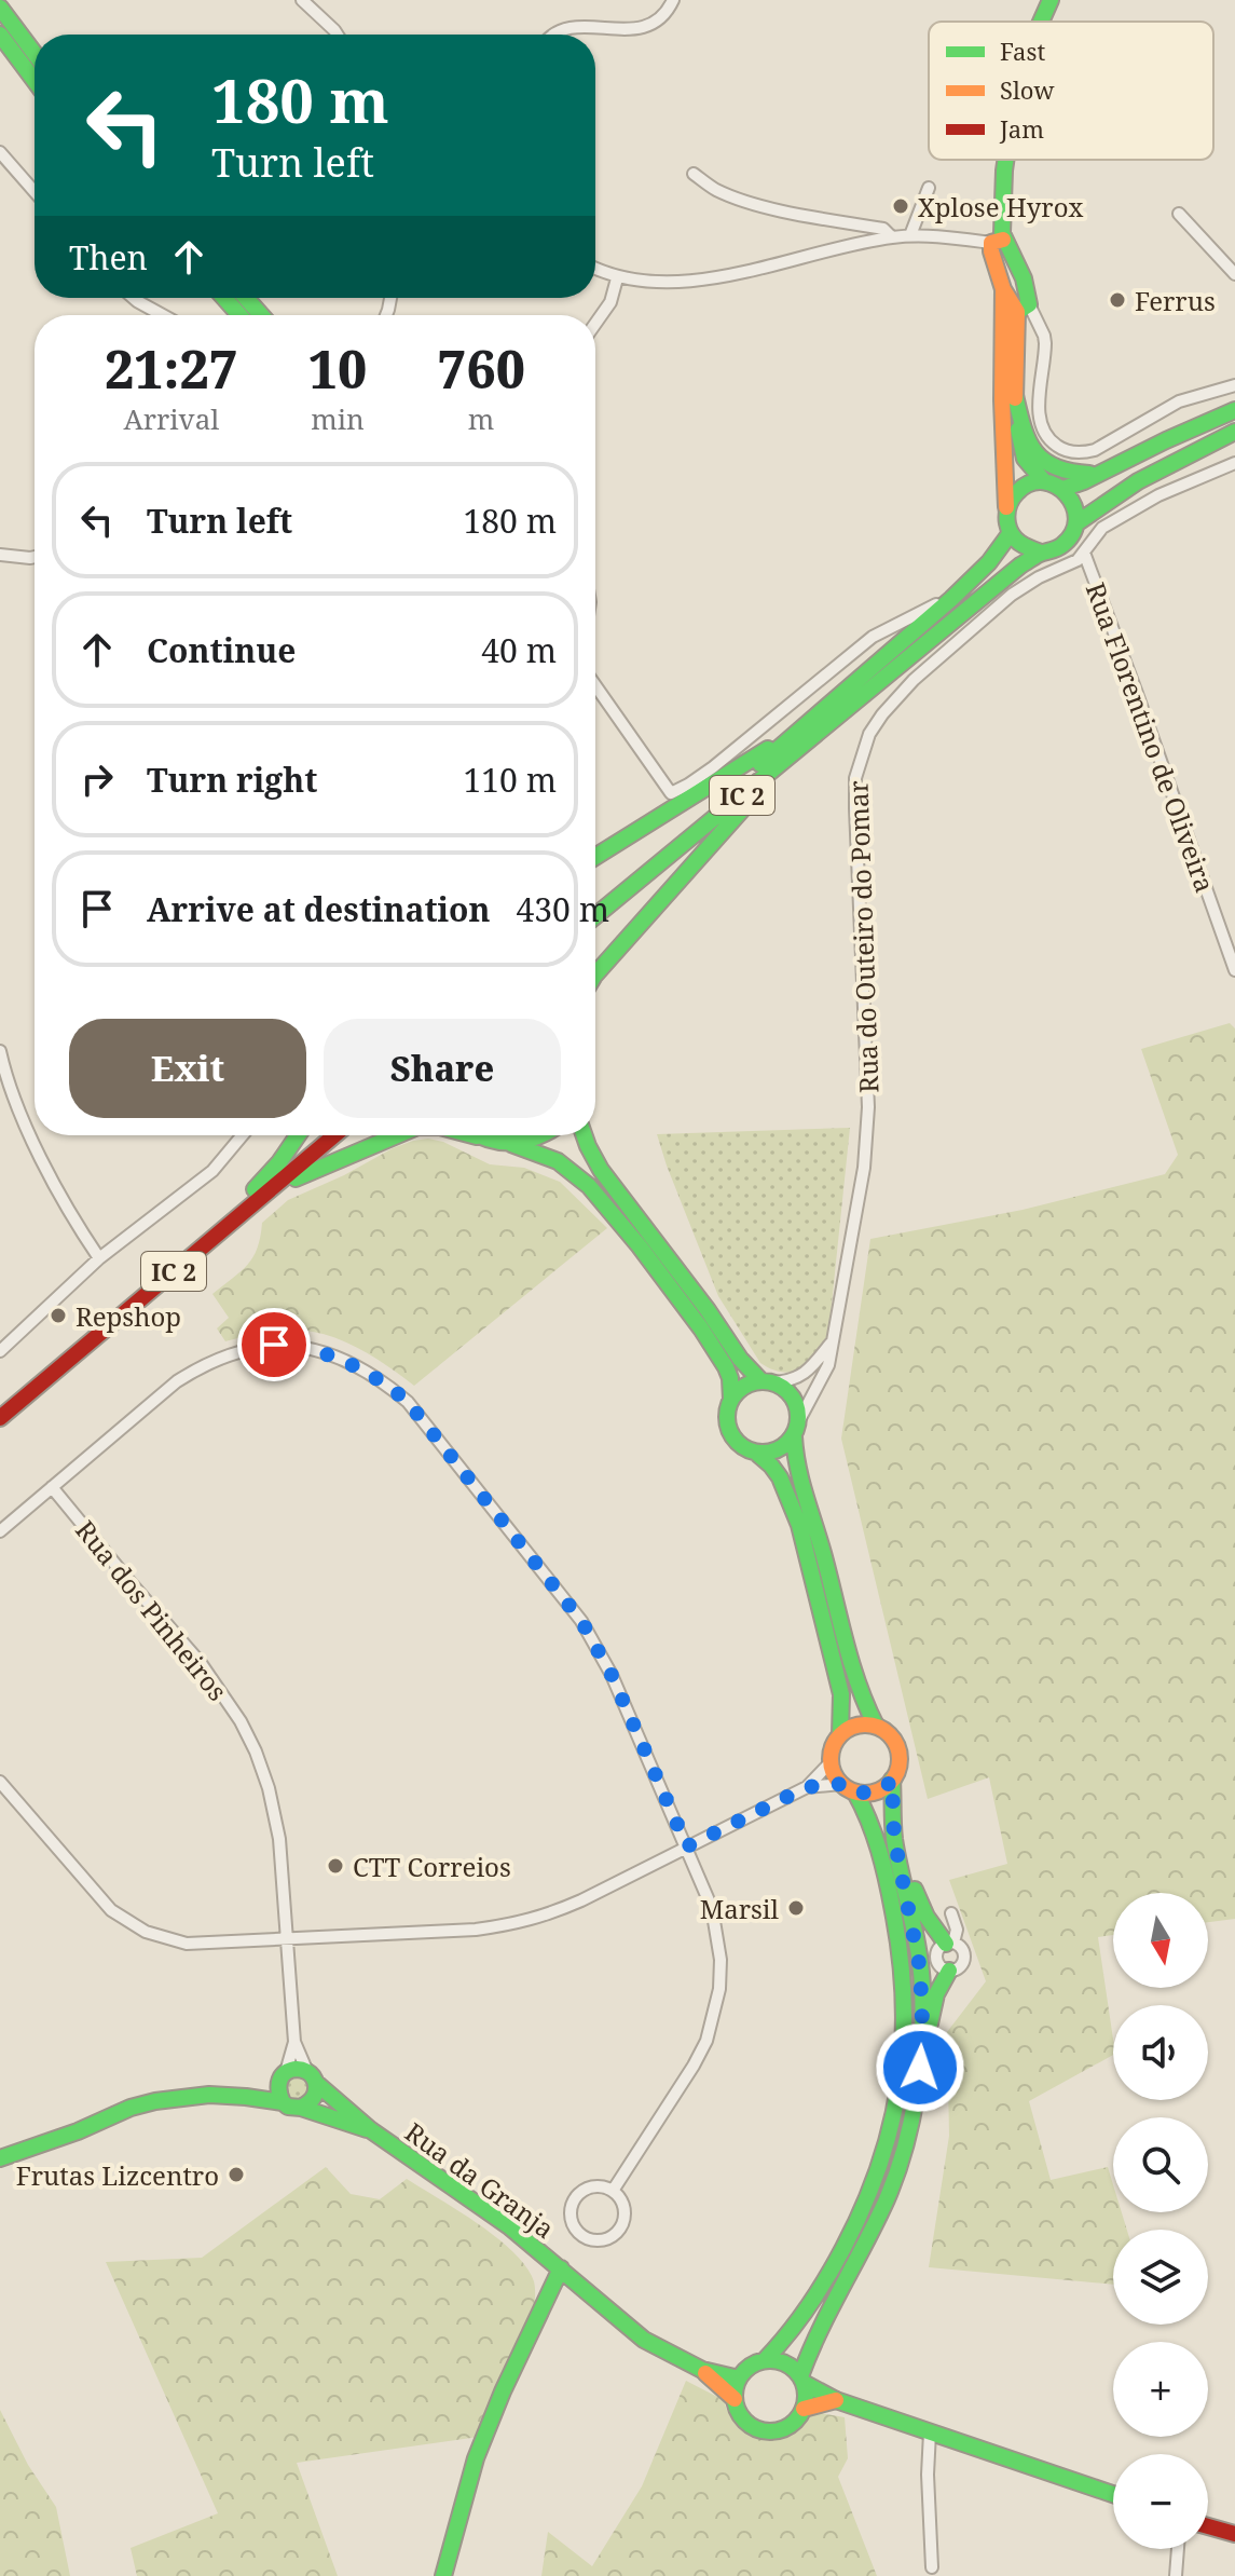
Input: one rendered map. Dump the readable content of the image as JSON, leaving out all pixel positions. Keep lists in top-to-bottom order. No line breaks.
{"streets":{"main road":["IC 2","Rua da Granja"],"street":["Rua Florentino de Oliveira","Rua do Outeiro do Pomar","Rua dos Pinheiros"]},"crossings":[["Rua Florentino de Oliveira","Rua do Outeiro do Pomar"],["Rua dos Pinheiros","Rua da Granja"]],"places":["Xplose Hyrox","Ferrus","Repshop","CTT Correios","Marsil","Frutas Lizcentro"],"legend":["Fast","Slow","Jam"],"north":"bottom","page":{"turn":["180 m","Turn left"],"then":"Then","eta":["21:27","Arrival","10","min","760","m"],"list":[{"name":"Turn left","value":"180 m"},{"name":"Continue","value":"40 m"},{"name":"Turn right","value":"110 m"},{"name":"Arrive at destination","value":"430 m"}],"buttons":["Exit","Share"],"map_buttons":["+","−"]}}
